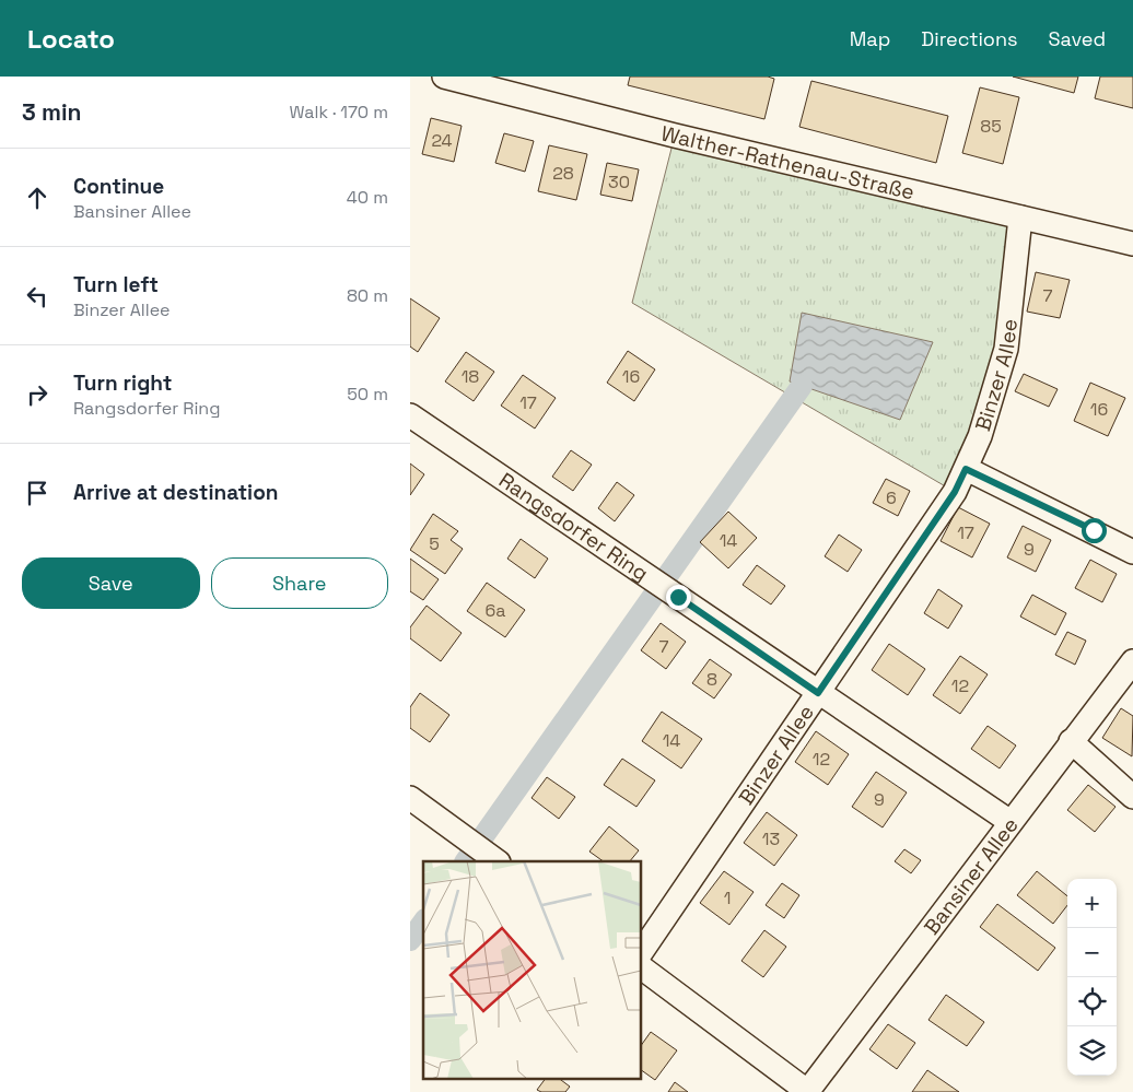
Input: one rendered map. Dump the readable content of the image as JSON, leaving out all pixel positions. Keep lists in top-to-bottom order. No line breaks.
{"streets":{"street":["Walther-Rathenau-Straße","Binzer Allee","Rangsdorfer Ring","Bansiner Allee"]},"crossings":[["Walther-Rathenau-Straße","Binzer Allee"],["Binzer Allee","Rangsdorfer Ring"],["Rangsdorfer Ring","Bansiner Allee"]],"house_numbers":["85","24","28","30","7","18","16","17","16","6","17","14","5","9","6a","7","8","12","14","12","9","13","1"],"page":{"header":"Locato","nav":["Map","Directions","Saved"],"heading":["3 min","Walk · 170 m"],"list":[["Continue","Bansiner Allee","40 m"],["Turn left","Binzer Allee","80 m"],["Turn right","Rangsdorfer Ring","50 m"],"Arrive at destination"],"buttons":["Save","Share"],"map_buttons":["+","−"]}}
